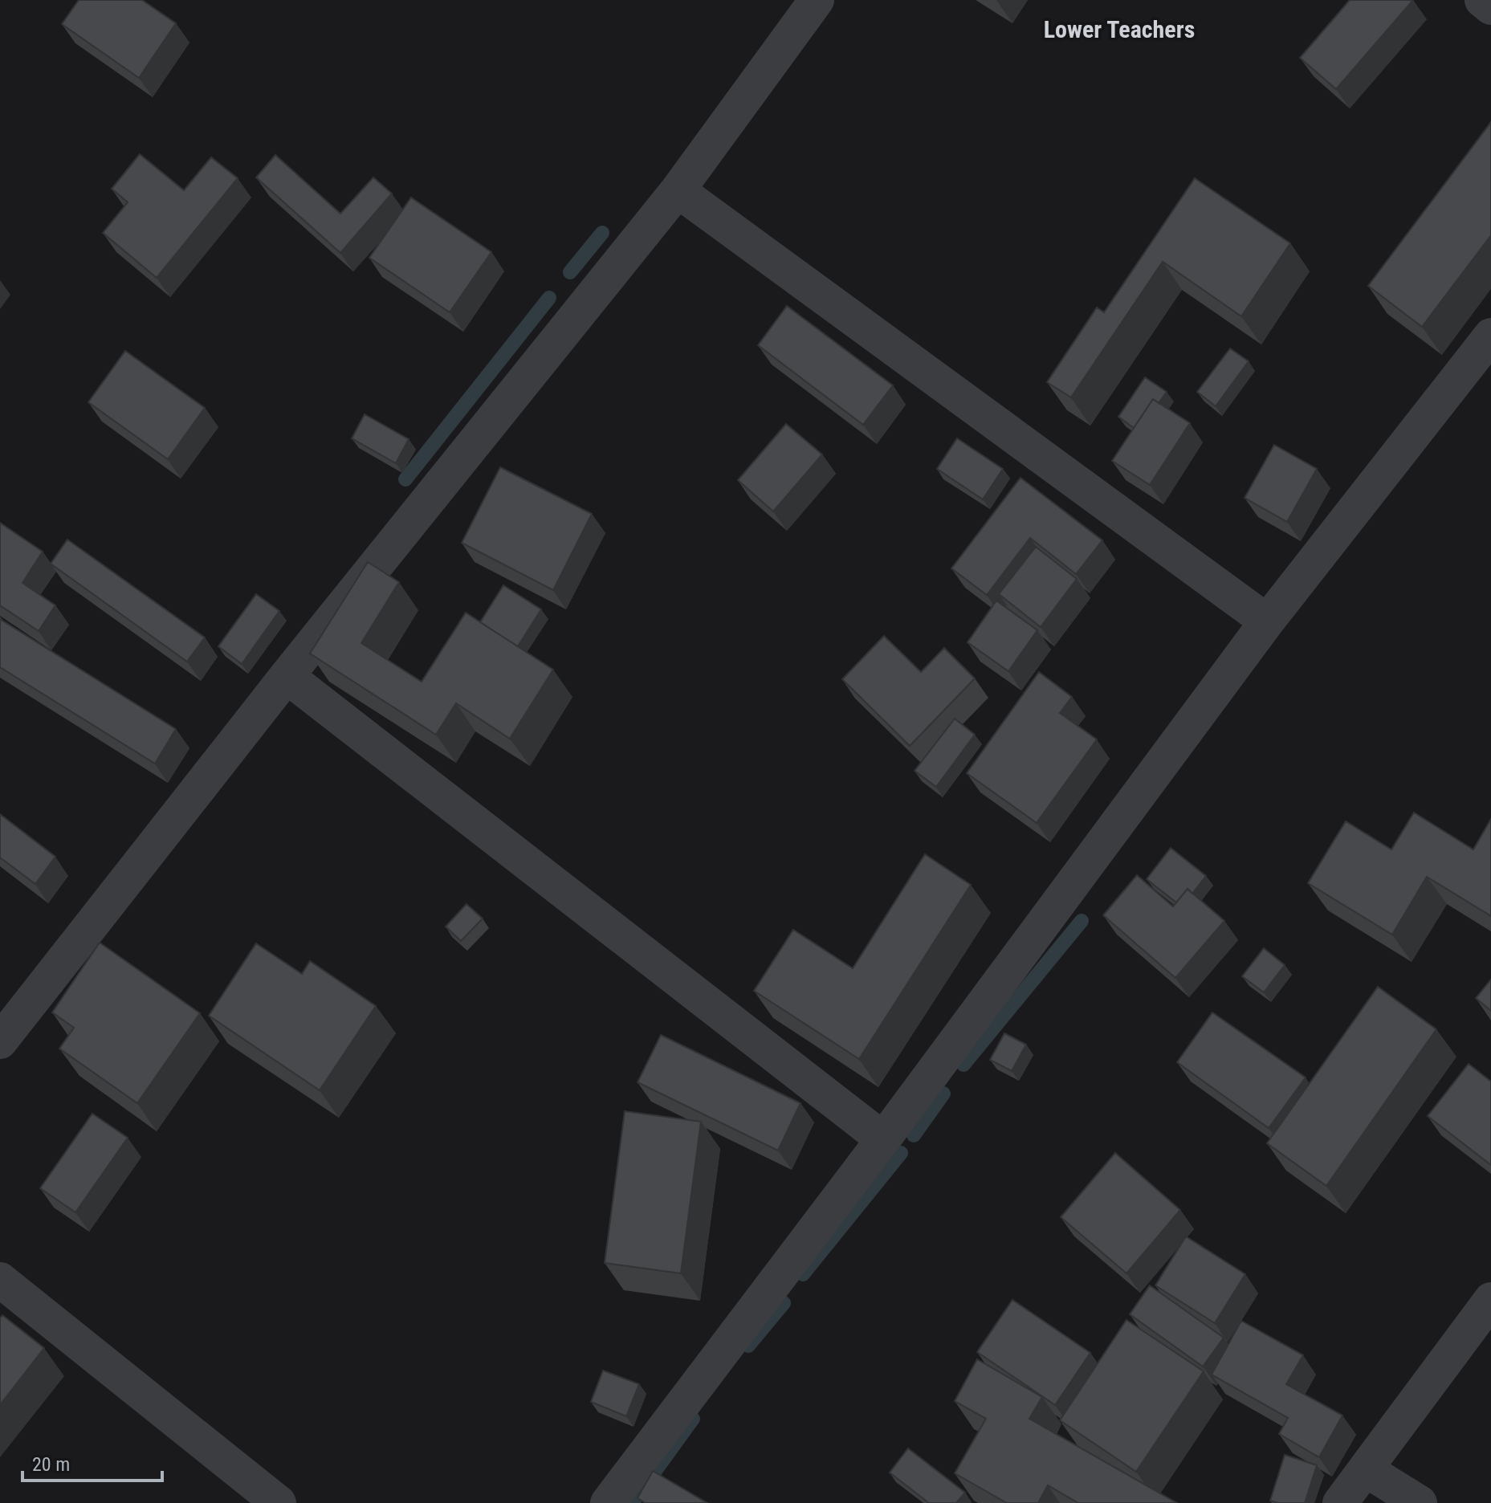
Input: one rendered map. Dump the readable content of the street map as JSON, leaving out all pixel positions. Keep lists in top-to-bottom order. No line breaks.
{"districts":["Lower Teachers"],"scale_bar":"20 m"}
